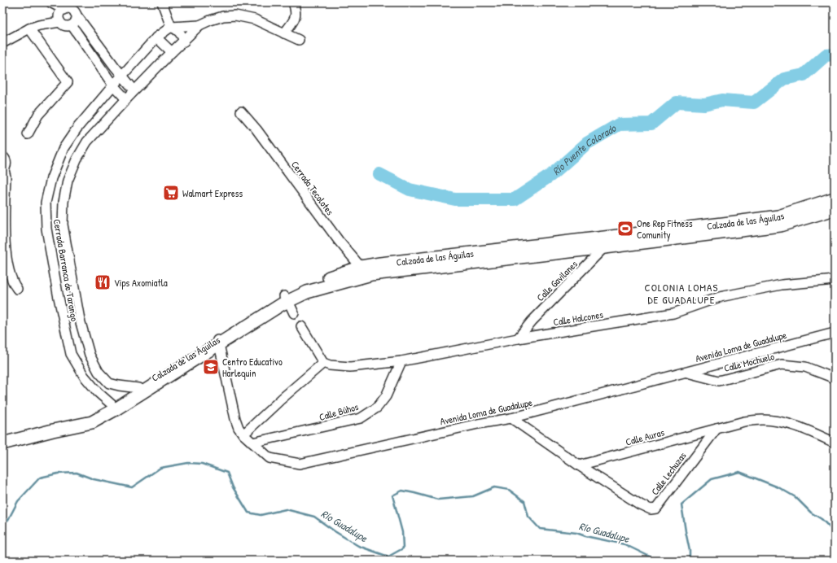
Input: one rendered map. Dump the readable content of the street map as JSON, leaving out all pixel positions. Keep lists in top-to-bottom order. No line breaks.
{"streets":{"main road":["Calzada de las Águilas"],"street":["Cerrada Tecolotes","Cerrada Barranca de Tarango","Calle Gavilanes","Calle Halcones","Avenida Loma de Guadalupe","Calle Mochuelo","Calle Búhos","Calle Auras","Calle Lechuzas"]},"crossings":[["Cerrada Tecolotes","Calzada de las Águilas"],["Calzada de las Águilas","Cerrada Barranca de Tarango"],["Calzada de las Águilas","Calle Gavilanes"],["Calzada de las Águilas","Avenida Loma de Guadalupe"],["Calle Gavilanes","Calle Halcones"],["Calle Halcones","Calle Búhos"],["Avenida Loma de Guadalupe","Calle Mochuelo"],["Avenida Loma de Guadalupe","Calle Búhos"],["Avenida Loma de Guadalupe","Calle Lechuzas"],["Calle Auras","Calle Lechuzas"]],"districts":["COLONIA LOMAS DE GUADALUPE"],"water":["Río Puente Colorado","Río Guadalupe"],"places":{"supermarket":["Walmart Express"],"sports":["One Rep Fitness Comunity"],"restaurant":["Vips Axomiatla"],"school or university":["Centro Educativo Harlequin"]}}
